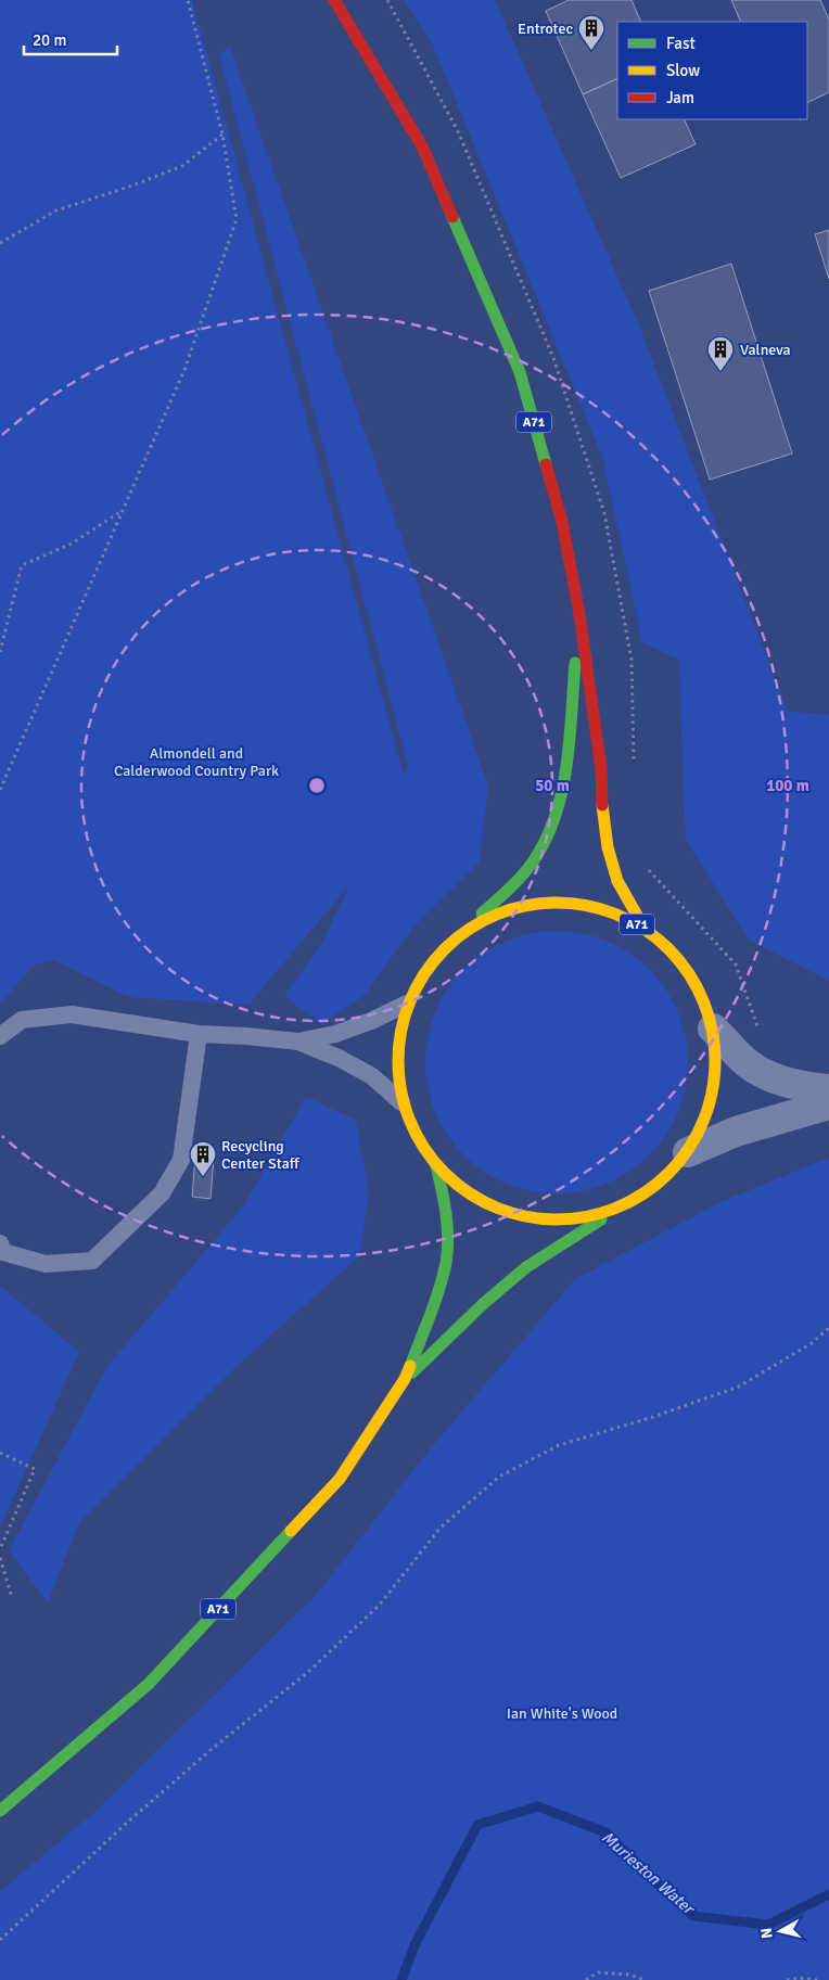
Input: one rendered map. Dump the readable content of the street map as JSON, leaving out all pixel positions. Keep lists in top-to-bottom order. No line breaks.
{"streets":{"main road":["A71"]},"water":["Murieston Water"],"parks":["Almondell and Calderwood Country Park","Ian White's Wood"],"places":{"building":["Entrotec","Valneva","Recycling Center Staff"]},"legend":["Fast","Slow","Jam"],"scale_bar":"20 m","north":"left","rings":["50 m","100 m"]}
